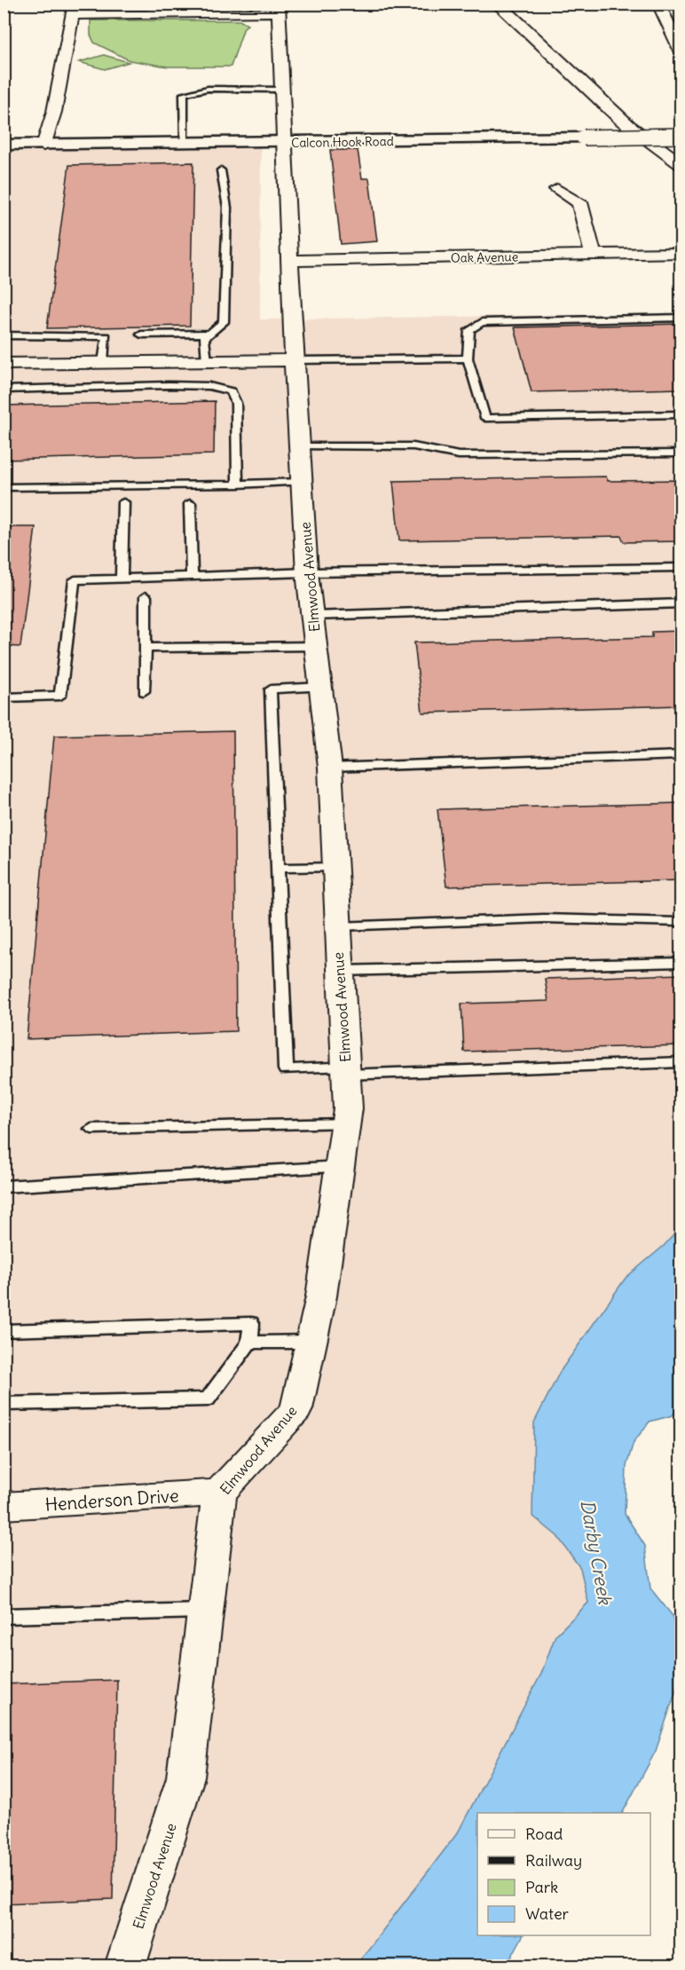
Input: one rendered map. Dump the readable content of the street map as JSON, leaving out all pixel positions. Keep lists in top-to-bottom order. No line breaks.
{"streets":{"street":["Calcon Hook Road","Oak Avenue","Elmwood Avenue","Henderson Drive"]},"crossings":[["Calcon Hook Road","Elmwood Avenue"],["Oak Avenue","Elmwood Avenue"],["Elmwood Avenue","Henderson Drive"]],"water":["Darby Creek"],"legend":["Road","Railway","Park","Water"]}
